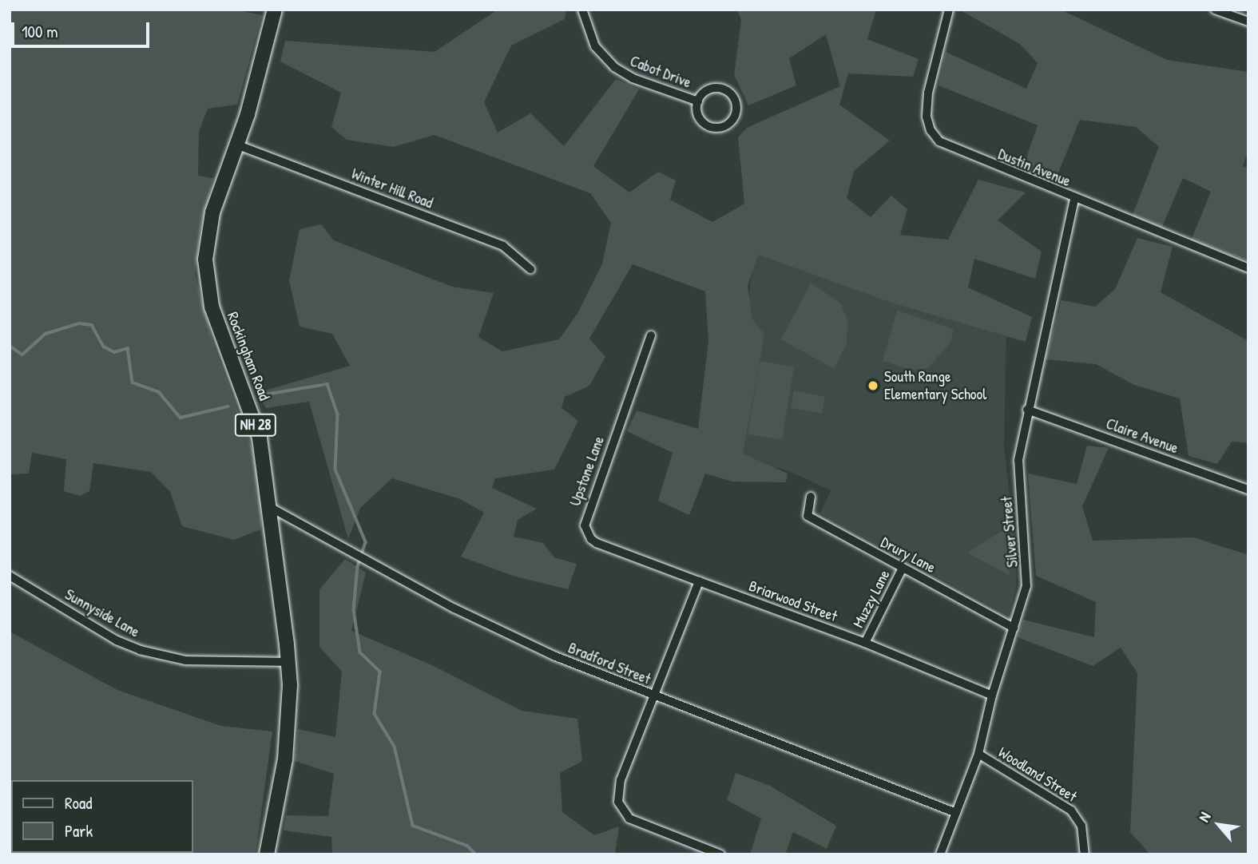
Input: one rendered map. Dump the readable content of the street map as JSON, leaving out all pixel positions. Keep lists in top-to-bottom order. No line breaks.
{"streets":{"main road":["Rockingham Road","NH 28"],"street":["Cabot Drive","Dustin Avenue","Winter Hill Road","Claire Avenue","Upstone Lane","Silver Street","Drury Lane","Muzzy Lane","Briarwood Street","Sunnyside Lane","Bradford Street","Woodland Street"]},"crossings":[["Dustin Avenue","Silver Street"],["Winter Hill Road","Rockingham Road"],["Rockingham Road","Sunnyside Lane"],["Rockingham Road","Bradford Street"],["Claire Avenue","Silver Street"],["Upstone Lane","Briarwood Street"],["Silver Street","Drury Lane"],["Silver Street","Briarwood Street"],["Silver Street","Bradford Street"],["Silver Street","Woodland Street"],["Drury Lane","Muzzy Lane"],["Muzzy Lane","Briarwood Street"]],"places":["South Range Elementary School"],"legend":["Road","Park"],"scale_bar":"100 m","north":"top left"}
